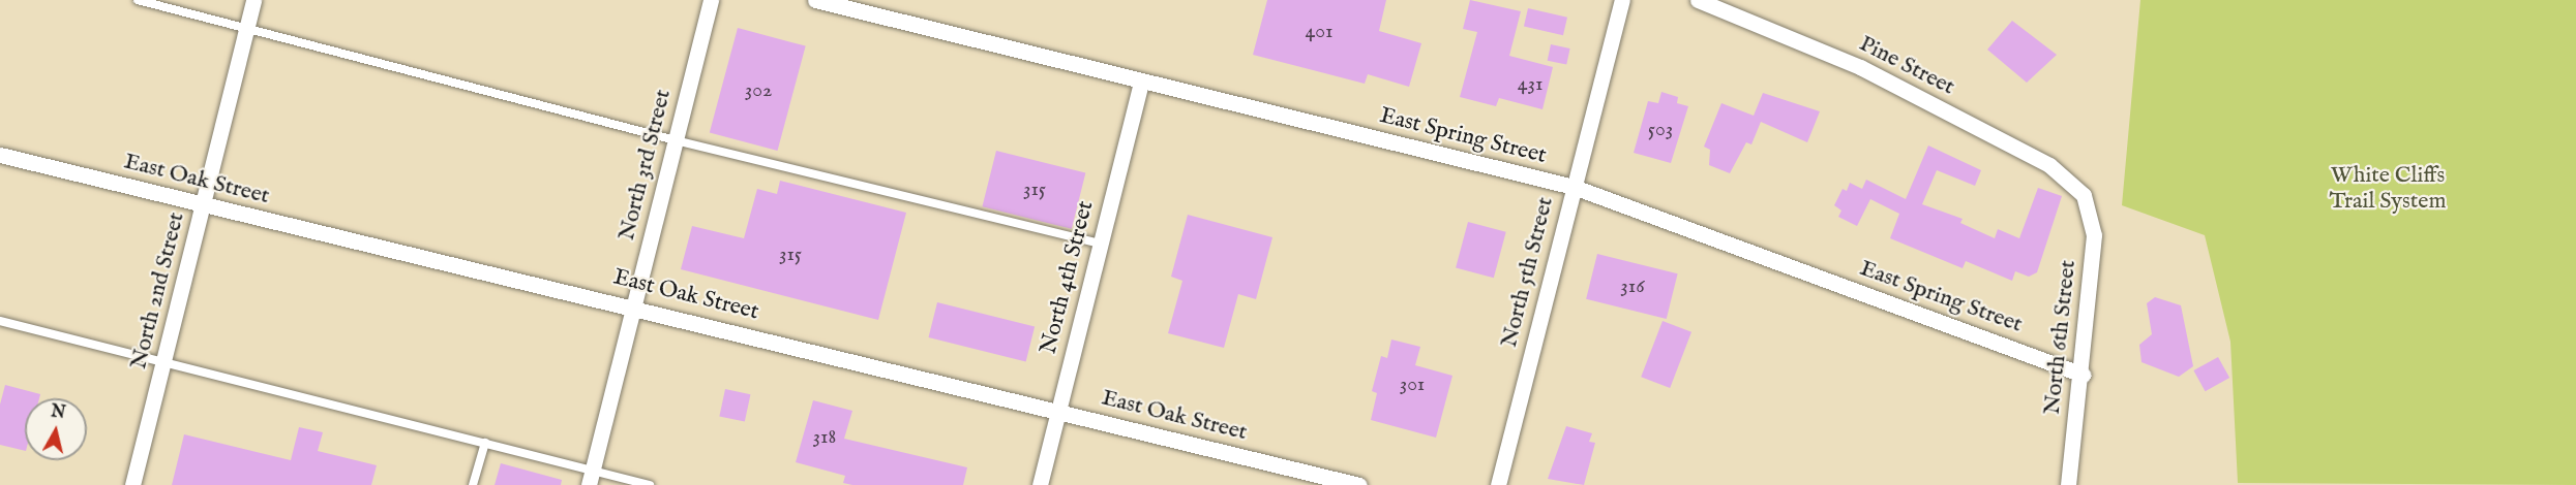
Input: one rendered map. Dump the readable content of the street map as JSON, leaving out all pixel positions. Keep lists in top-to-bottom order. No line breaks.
{"streets":{"street":["Pine Street","East Spring Street","North 3rd Street","East Oak Street","North 5th Street","North 4th Street","North 2nd Street","North 6th Street"]},"crossings":[["Pine Street","North 6th Street"],["East Spring Street","North 5th Street"],["East Spring Street","North 4th Street"],["East Spring Street","North 6th Street"],["North 3rd Street","East Oak Street"],["East Oak Street","North 4th Street"],["East Oak Street","North 2nd Street"]],"parks":["White Cliffs Trail System"],"house_numbers":["401","431","302","503","315","315","316","301","318"],"north":"top"}
